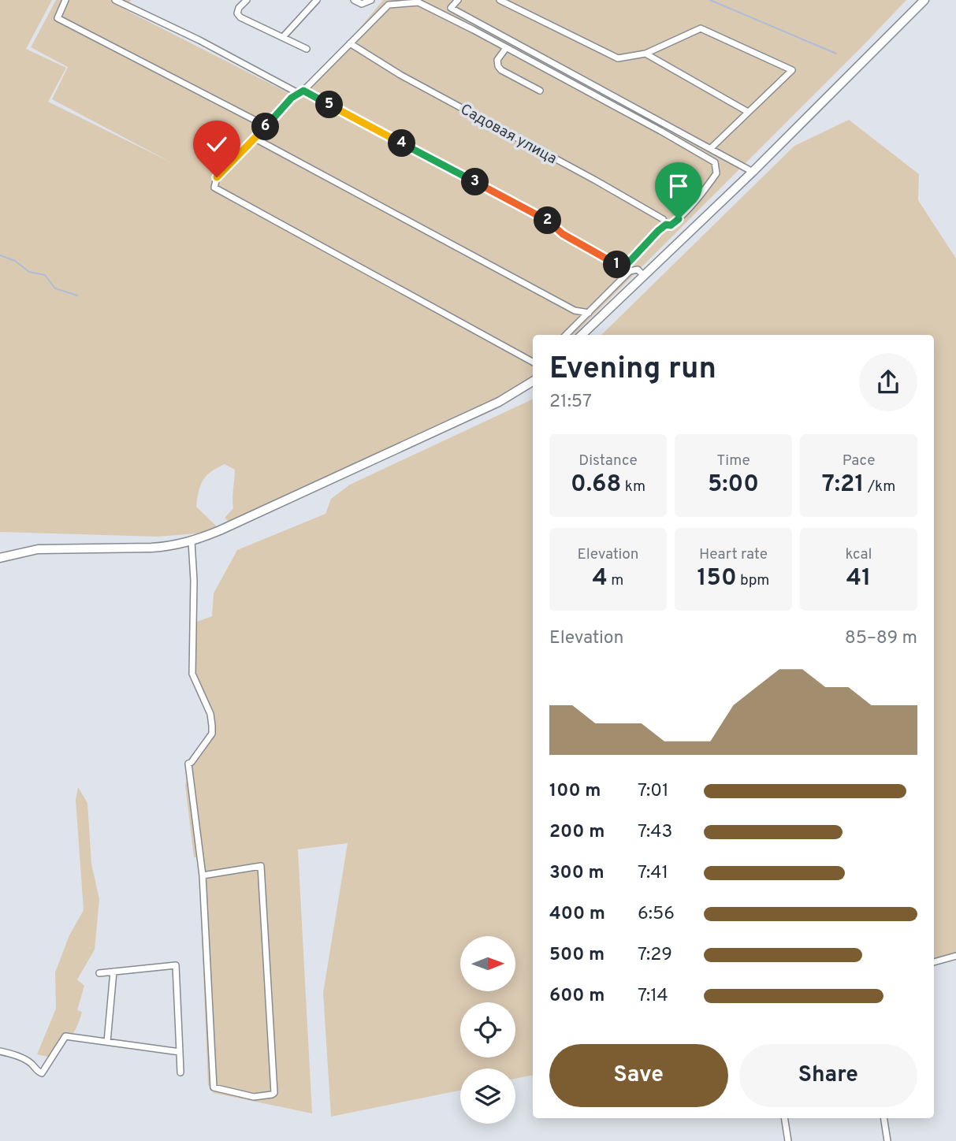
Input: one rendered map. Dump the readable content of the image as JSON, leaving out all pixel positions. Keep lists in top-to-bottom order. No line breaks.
{"streets":{"street":["Садовая улица"]},"north":"right","page":{"pins":["5","6","4","3","2","1"],"heading":["Evening run","21:57"],"stats":[["Distance","0.68 km"],["Time","5:00"],["Pace","7:21 /km"],["Elevation","4 m"],["Heart rate","150 bpm"],["kcal","41"]],"chart":["Elevation","85–89 m"],"list":[{"name":"100 m","note":"7:01"},{"name":"200 m","note":"7:43"},{"name":"300 m","note":"7:41"},{"name":"400 m","note":"6:56"},{"name":"500 m","note":"7:29"},{"name":"600 m","note":"7:14"}],"buttons":["Save","Share"]}}
